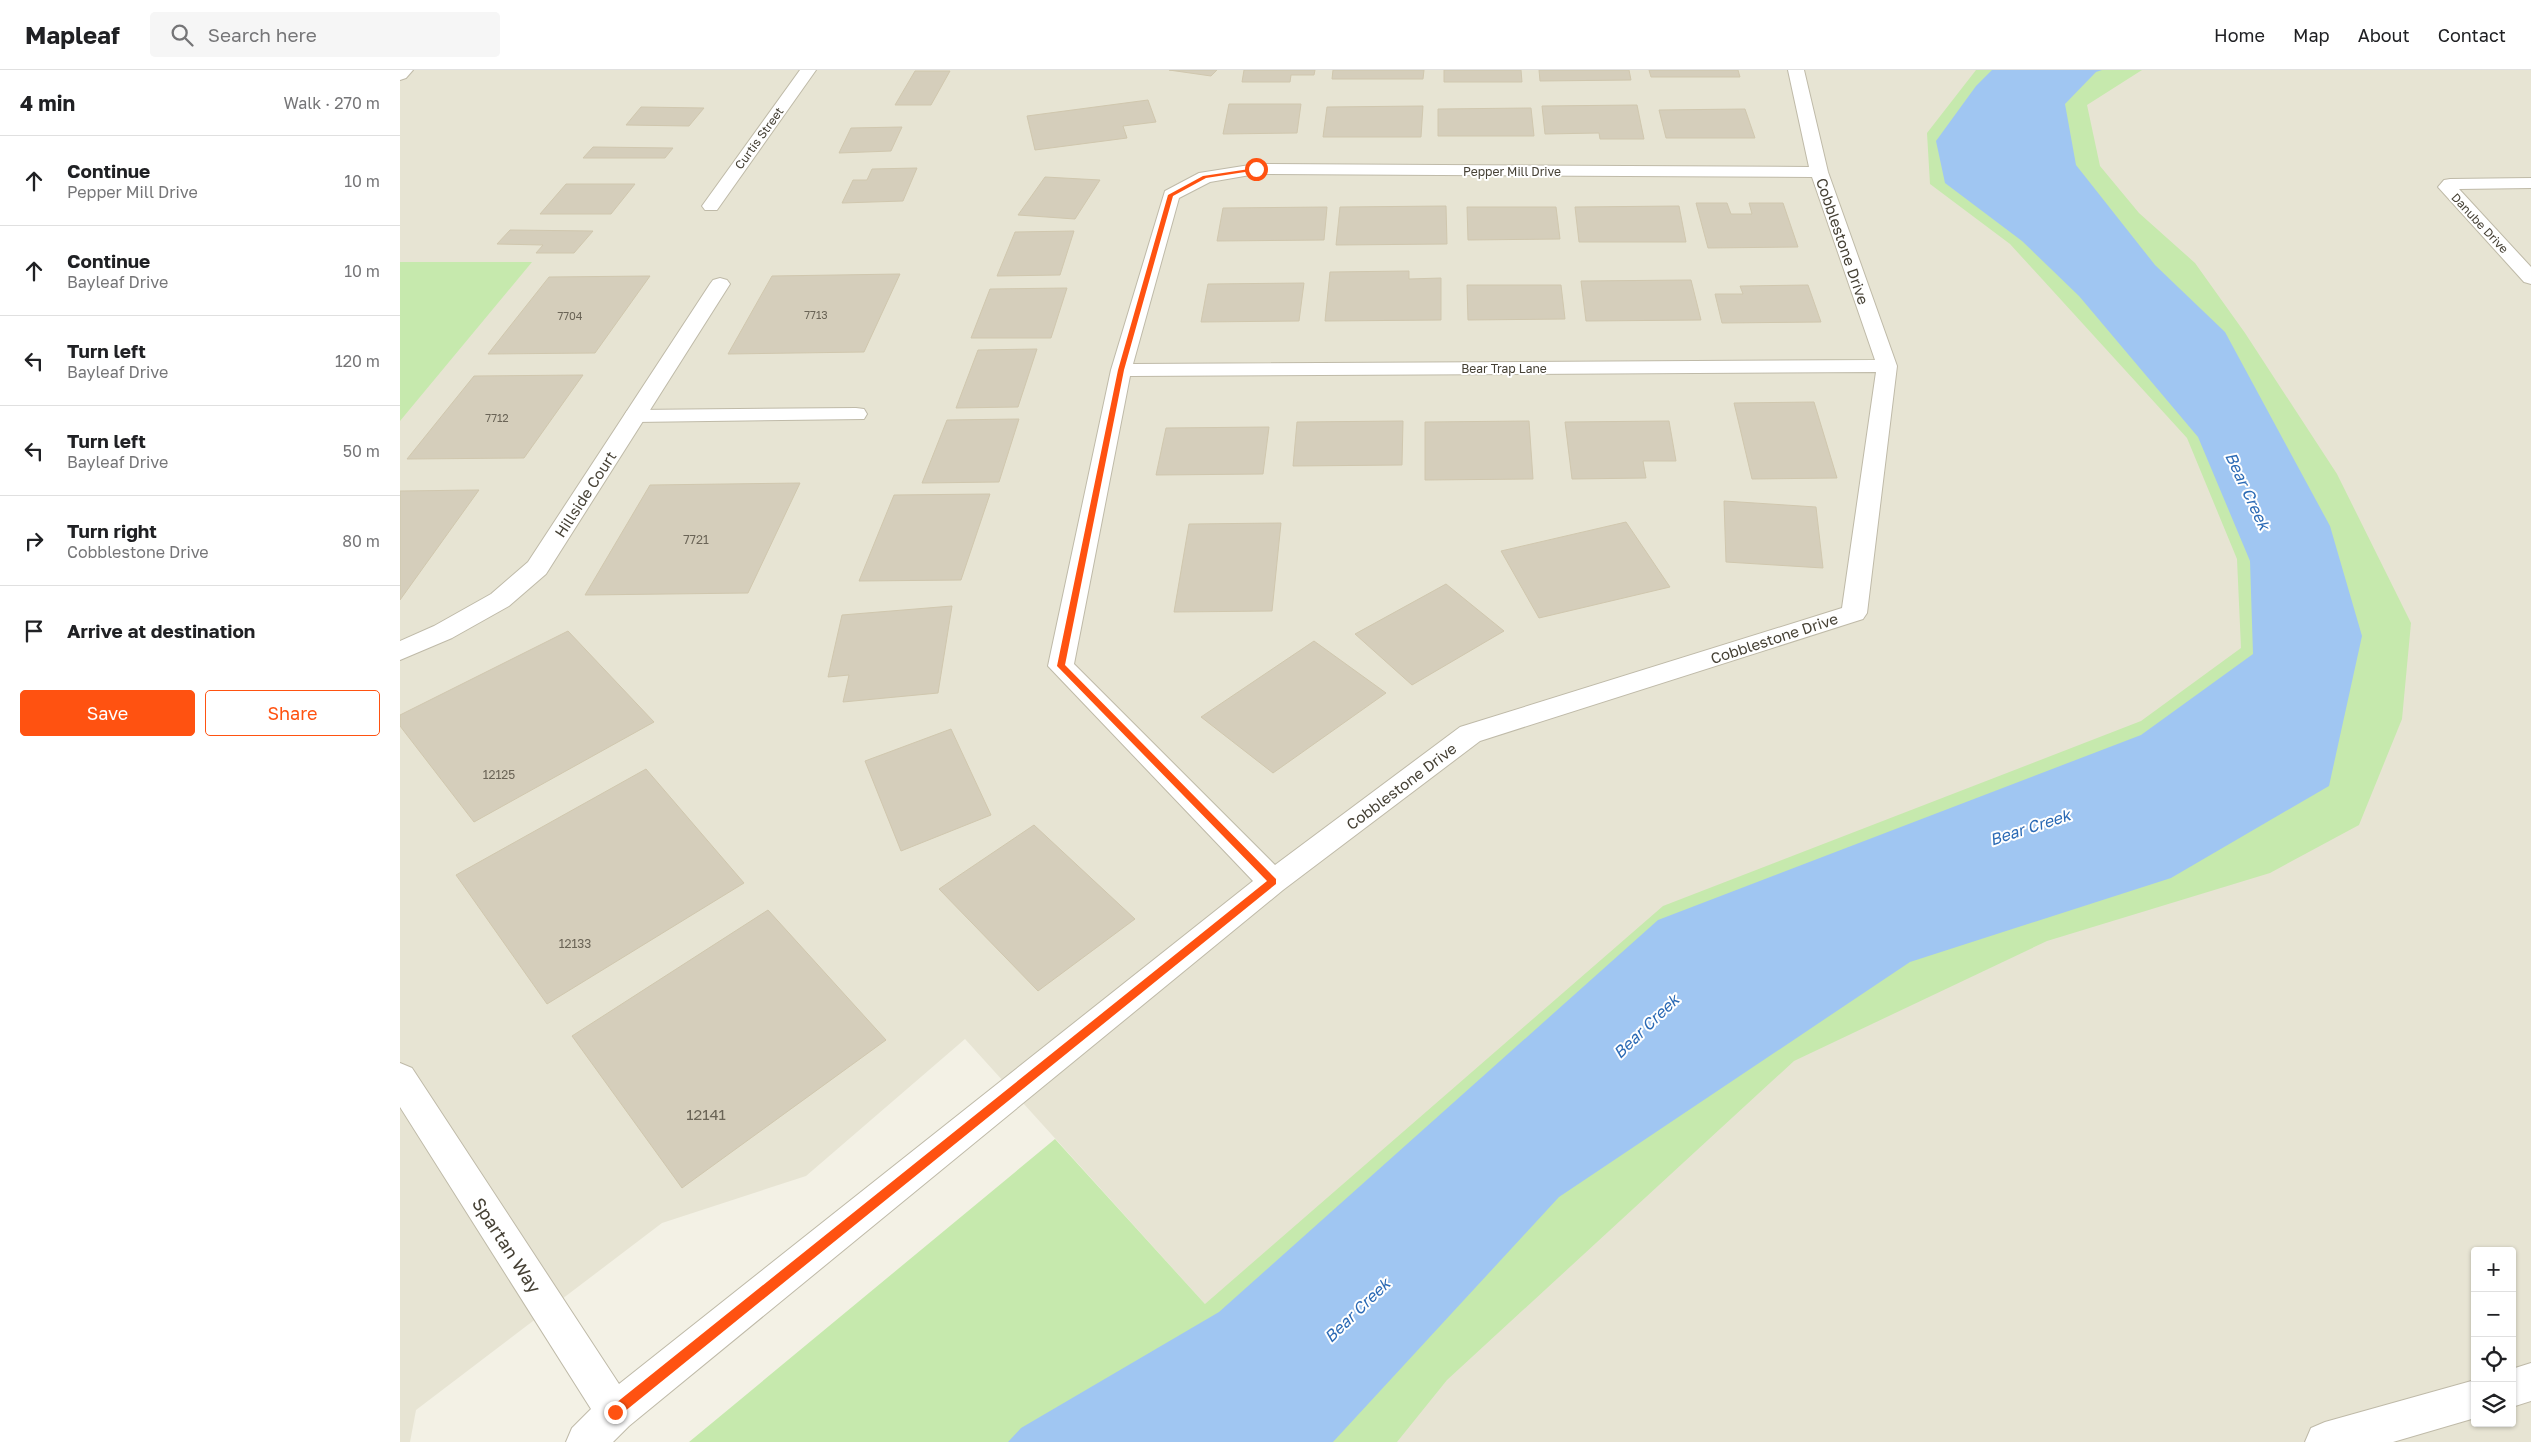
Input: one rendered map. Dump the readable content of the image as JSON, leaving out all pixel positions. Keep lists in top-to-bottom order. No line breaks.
{"streets":{"street":["Curtis Street","Pepper Mill Drive","Danube Drive","Cobblestone Drive","Bear Trap Lane","Hillside Court","Spartan Way"]},"crossings":[["Pepper Mill Drive","Cobblestone Drive"],["Pepper Mill Drive","Bear Trap Lane"],["Cobblestone Drive","Bear Trap Lane"],["Cobblestone Drive","Spartan Way"]],"water":["Bear Creek"],"house_numbers":["7713","7704","7712","7721","12125","12133","12141"],"page":{"header":"Mapleaf","search":"Search here","nav":["Home","Map","About","Contact"],"heading":["4 min","Walk · 270 m"],"list":[["Continue","Pepper Mill Drive","10 m"],["Continue","Bayleaf Drive","10 m"],["Turn left","Bayleaf Drive","120 m"],["Turn left","Bayleaf Drive","50 m"],["Turn right","Cobblestone Drive","80 m"],"Arrive at destination"],"buttons":["Save","Share"],"map_buttons":["+","−"]}}
